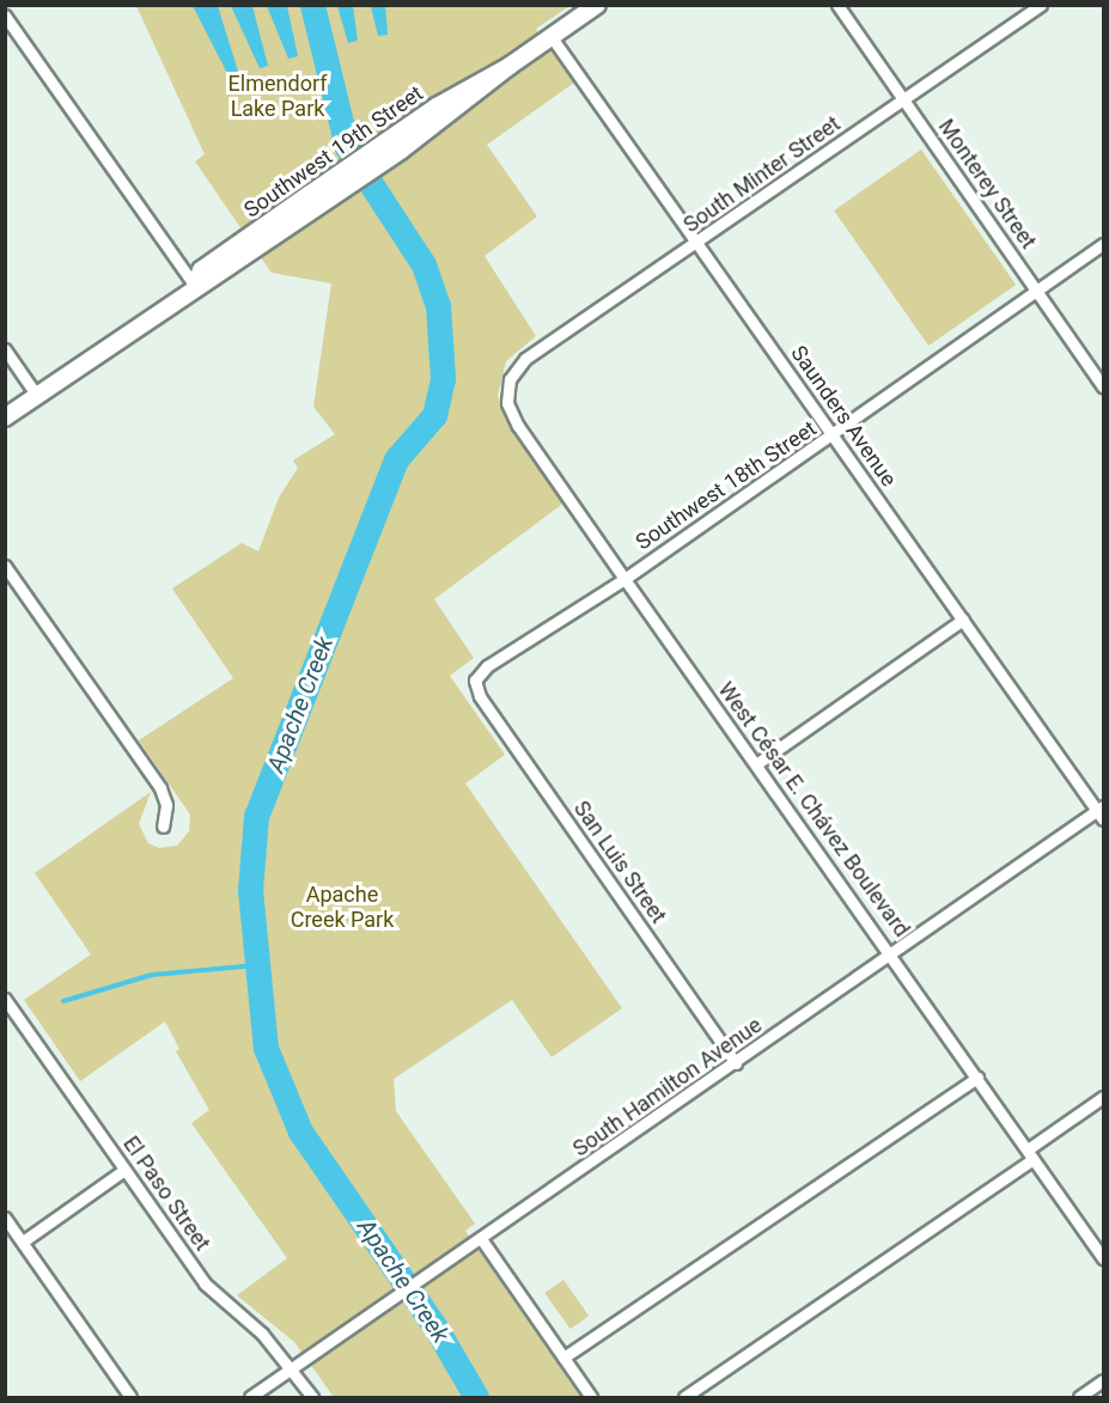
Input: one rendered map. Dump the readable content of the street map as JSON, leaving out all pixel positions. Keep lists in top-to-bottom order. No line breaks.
{"streets":{"street":["Southwest 19th Street","South Minter Street","Monterey Street","Saunders Avenue","Southwest 18th Street","West César E. Chávez Boulevard","San Luis Street","South Hamilton Avenue","El Paso Street"]},"crossings":[["Southwest 19th Street","Saunders Avenue"],["South Minter Street","Monterey Street"],["South Minter Street","Saunders Avenue"],["South Minter Street","West César E. Chávez Boulevard"],["Monterey Street","Southwest 18th Street"],["Saunders Avenue","Southwest 18th Street"],["Saunders Avenue","South Hamilton Avenue"],["Southwest 18th Street","West César E. Chávez Boulevard"],["Southwest 18th Street","San Luis Street"],["West César E. Chávez Boulevard","South Hamilton Avenue"],["San Luis Street","South Hamilton Avenue"],["South Hamilton Avenue","El Paso Street"]],"water":["Apache Creek"],"parks":["Elmendorf Lake Park","Apache Creek Park"]}
